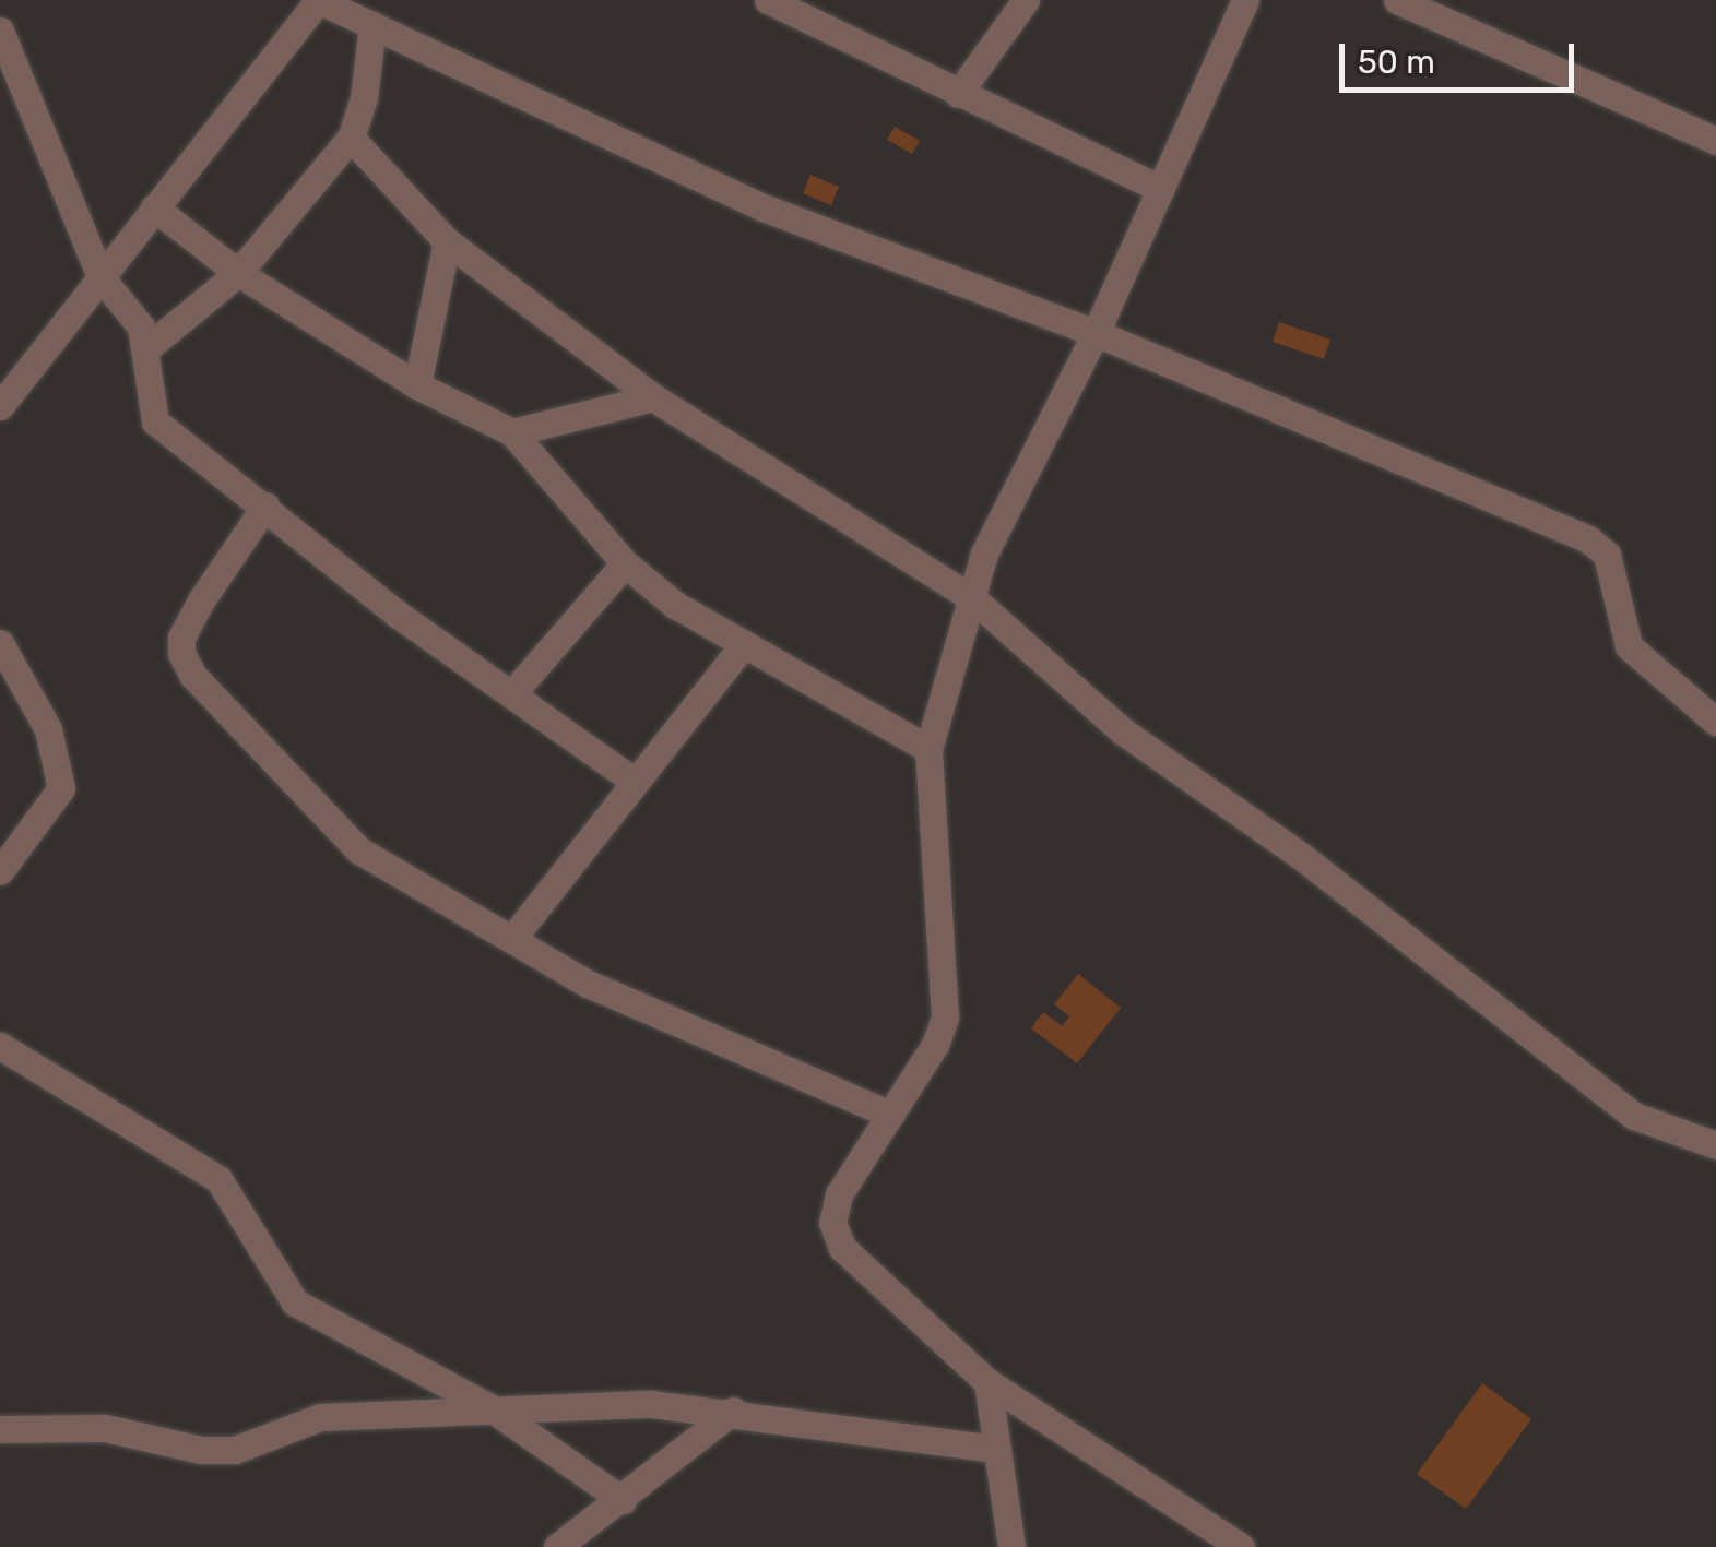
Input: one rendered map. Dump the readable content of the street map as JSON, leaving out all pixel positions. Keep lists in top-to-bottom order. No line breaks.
{"scale_bar":"50 m"}
